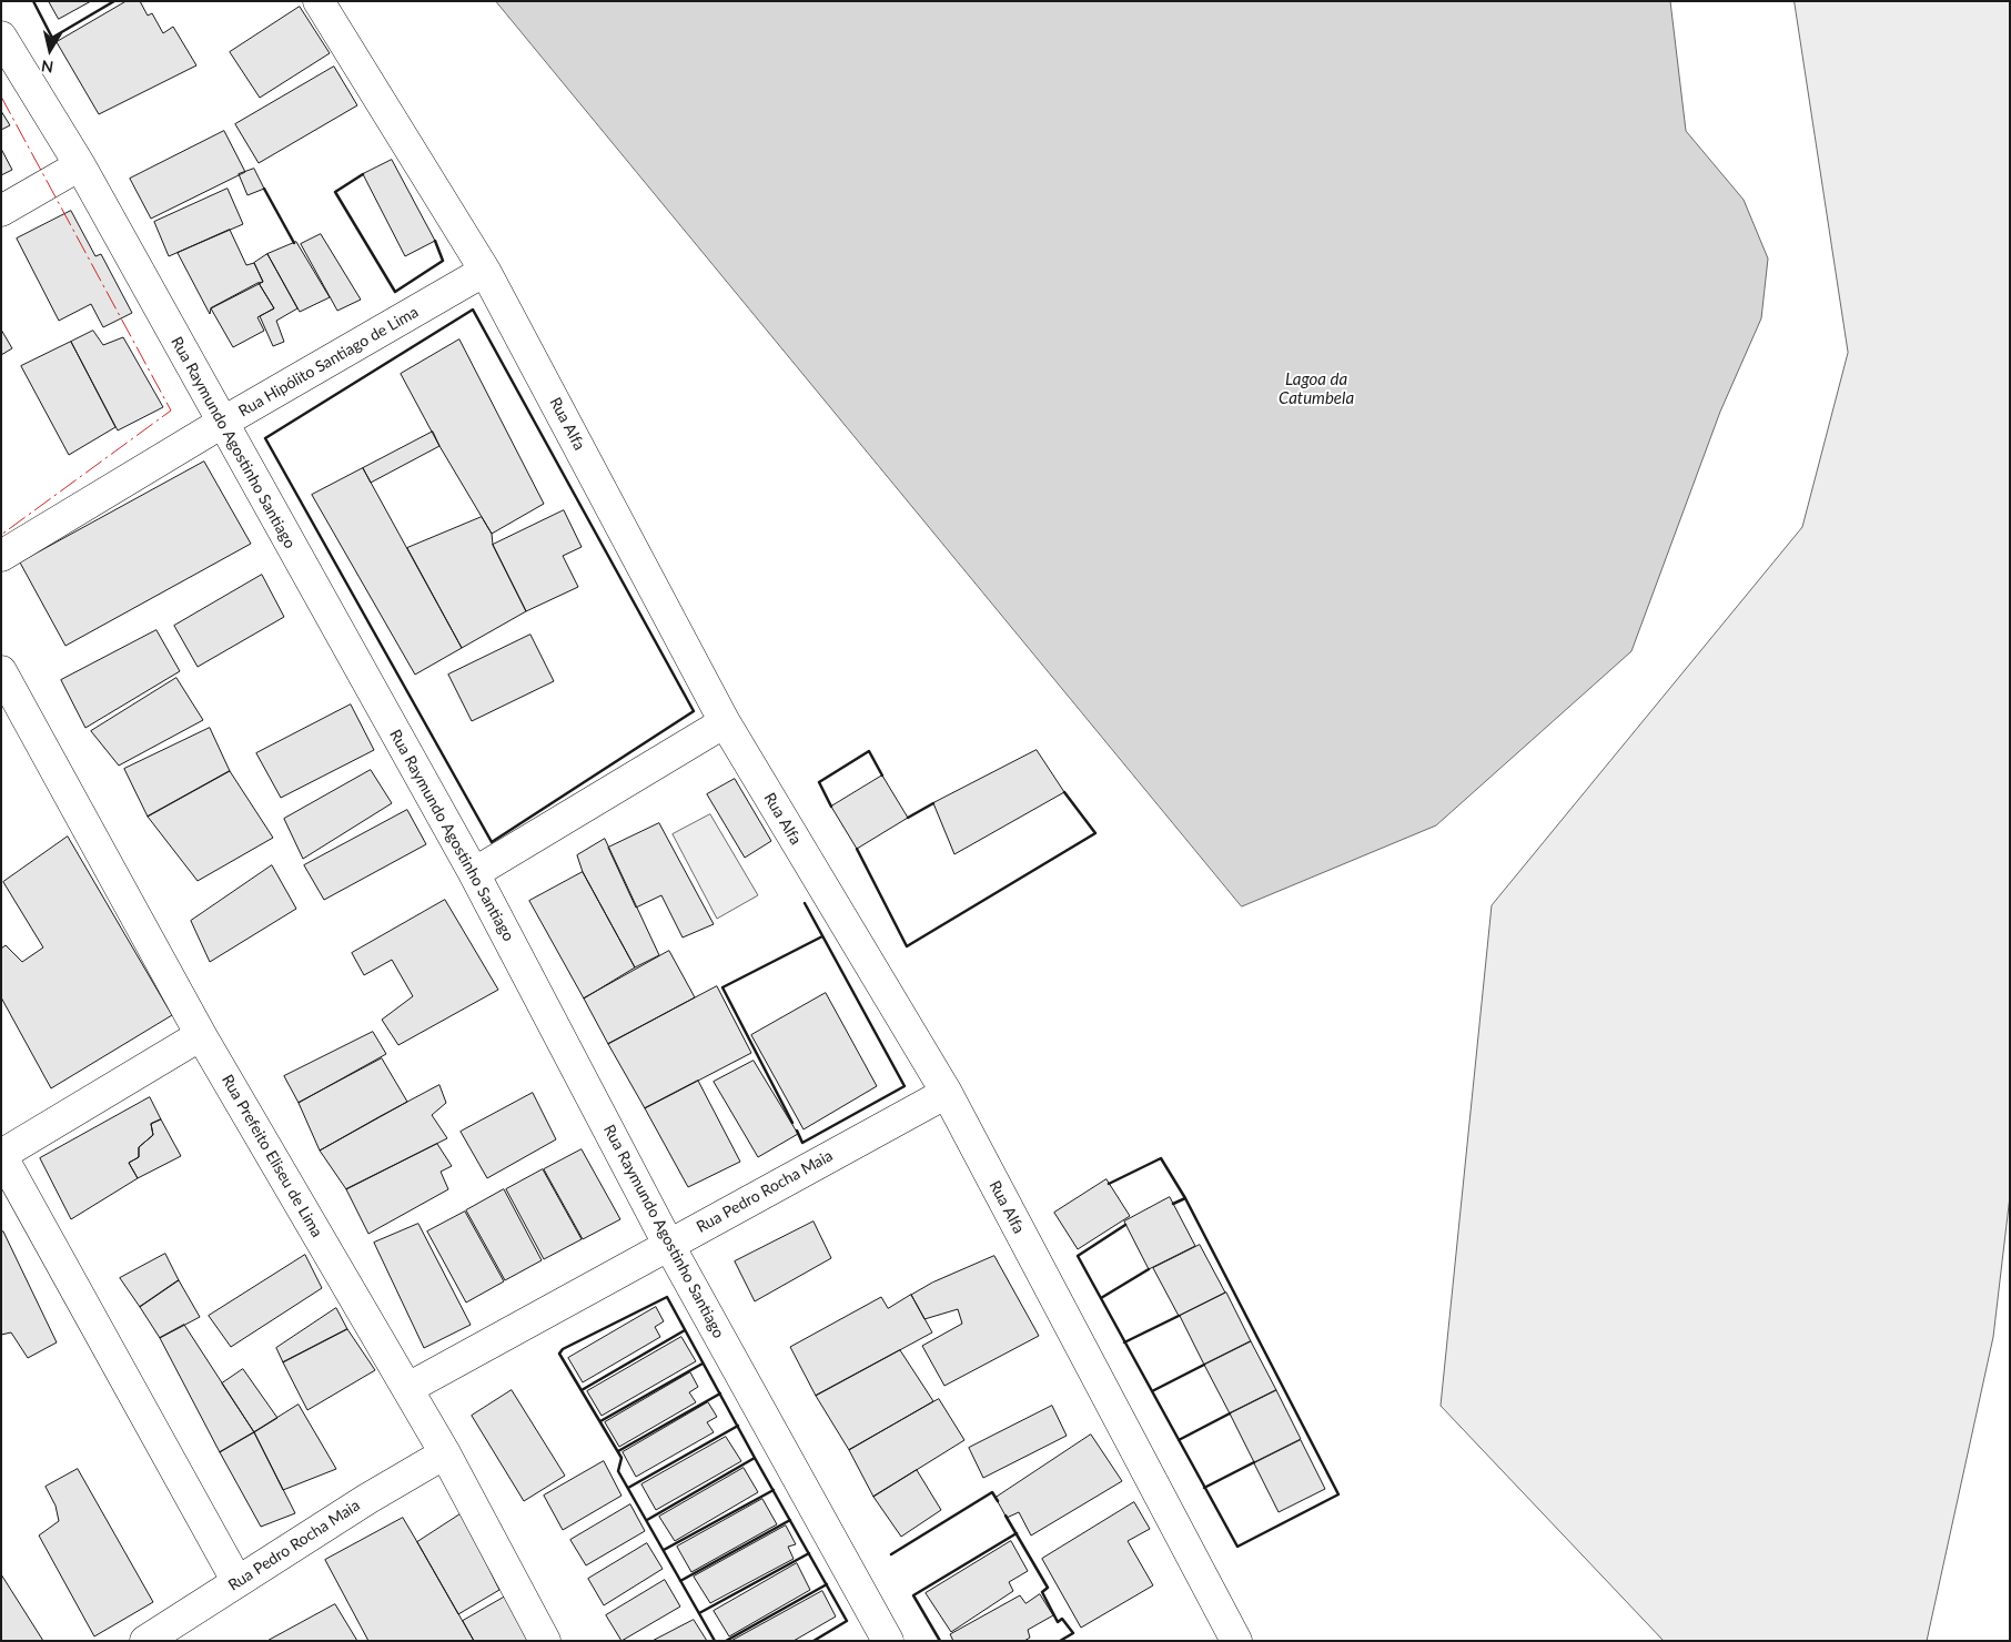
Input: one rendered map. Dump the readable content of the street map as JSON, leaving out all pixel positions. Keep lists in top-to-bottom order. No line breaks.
{"streets":{"street":["Rua Hipólito Santiago de Lima","Rua Alfa","Rua Raymundo Agostinho Santiago","Rua Prefeito Eliseu de Lima","Rua Pedro Rocha Maia"]},"crossings":[["Rua Hipólito Santiago de Lima","Rua Alfa"],["Rua Hipólito Santiago de Lima","Rua Raymundo Agostinho Santiago"],["Rua Alfa","Rua Pedro Rocha Maia"],["Rua Raymundo Agostinho Santiago","Rua Pedro Rocha Maia"],["Rua Prefeito Eliseu de Lima","Rua Pedro Rocha Maia"]],"water":["Lagoa da Catumbela"],"north":"bottom"}
